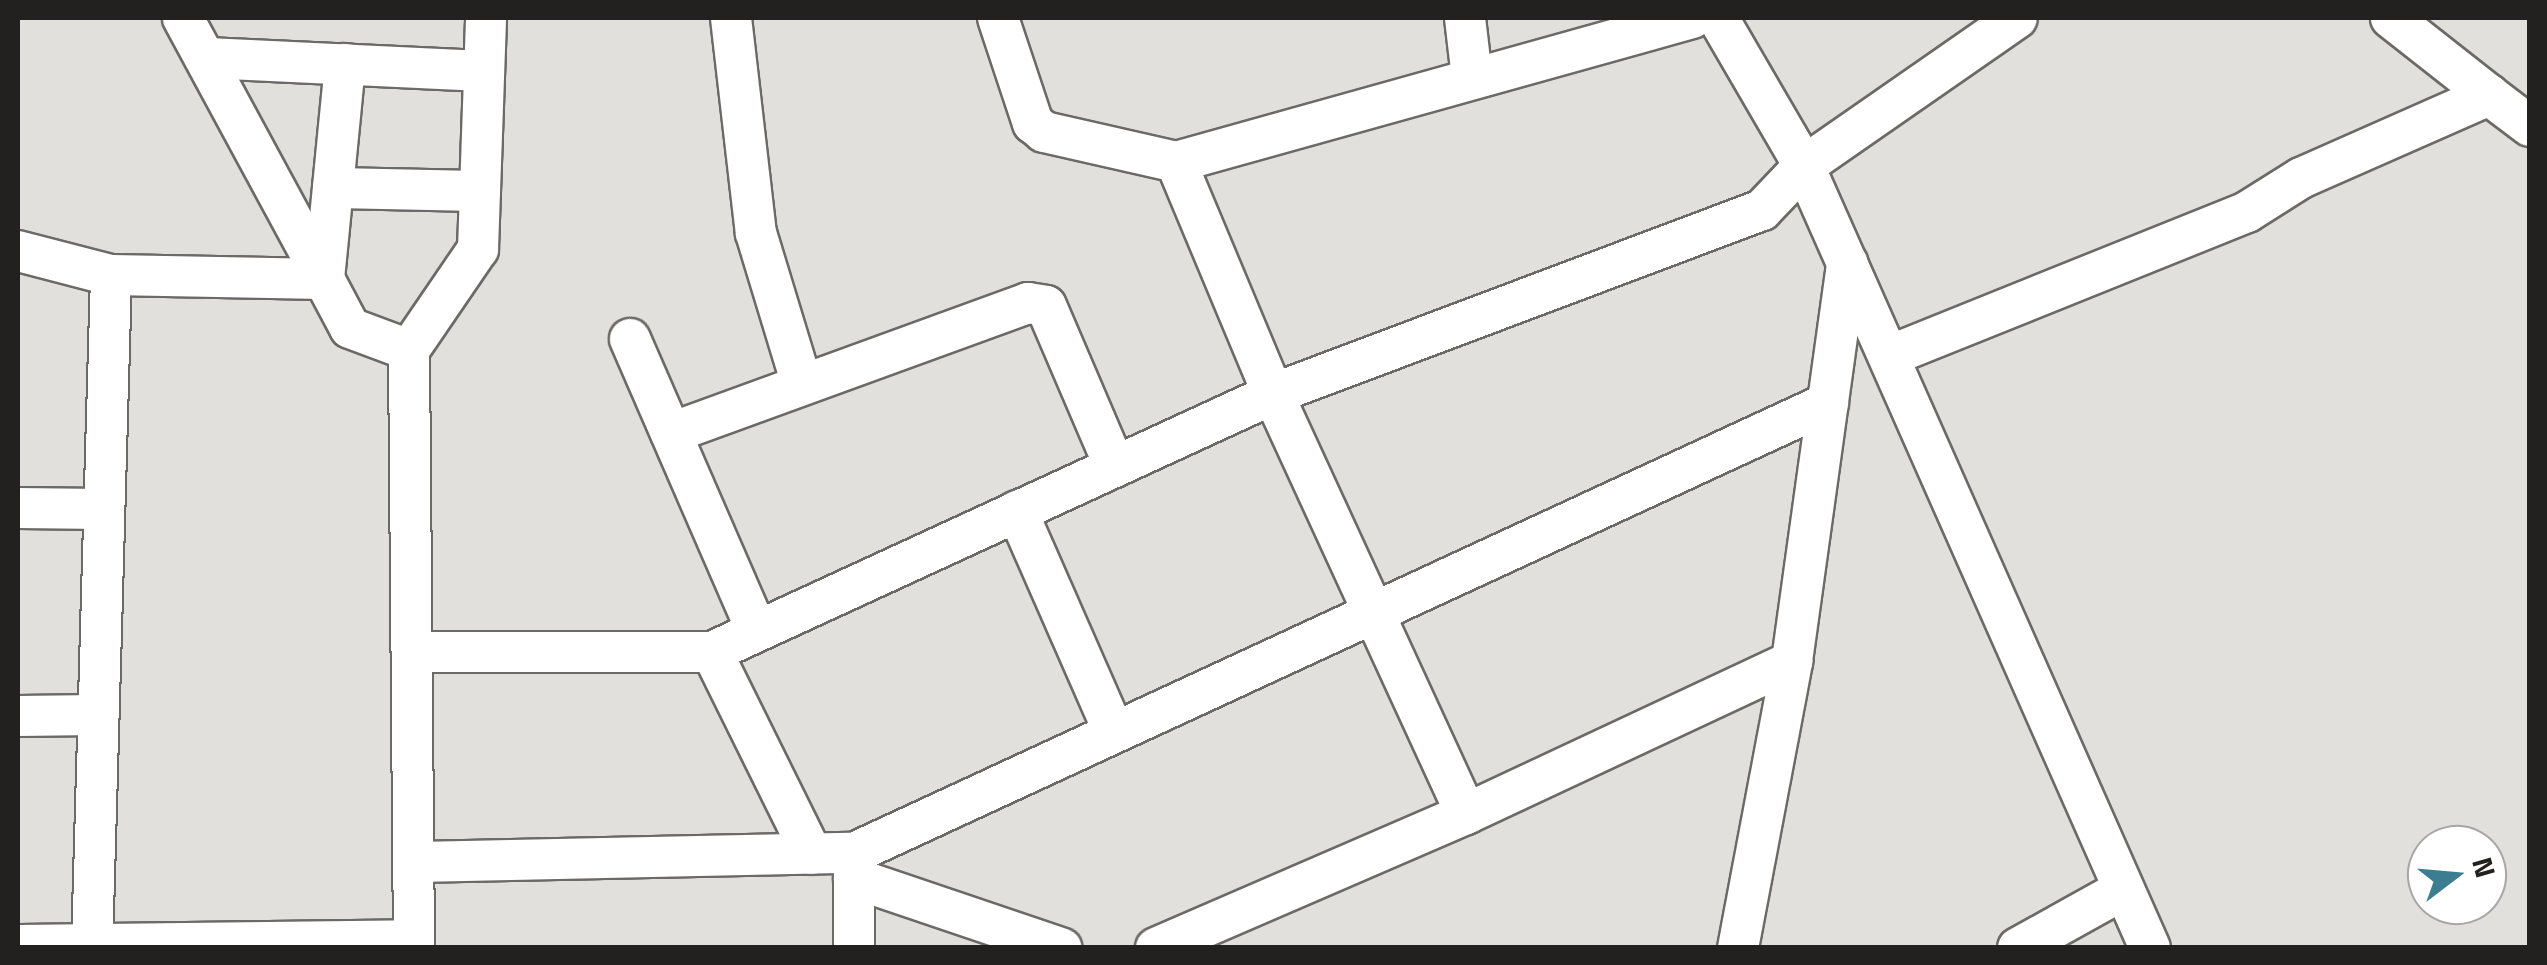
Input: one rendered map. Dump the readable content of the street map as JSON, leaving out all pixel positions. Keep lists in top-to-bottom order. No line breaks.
{"north":"right"}
